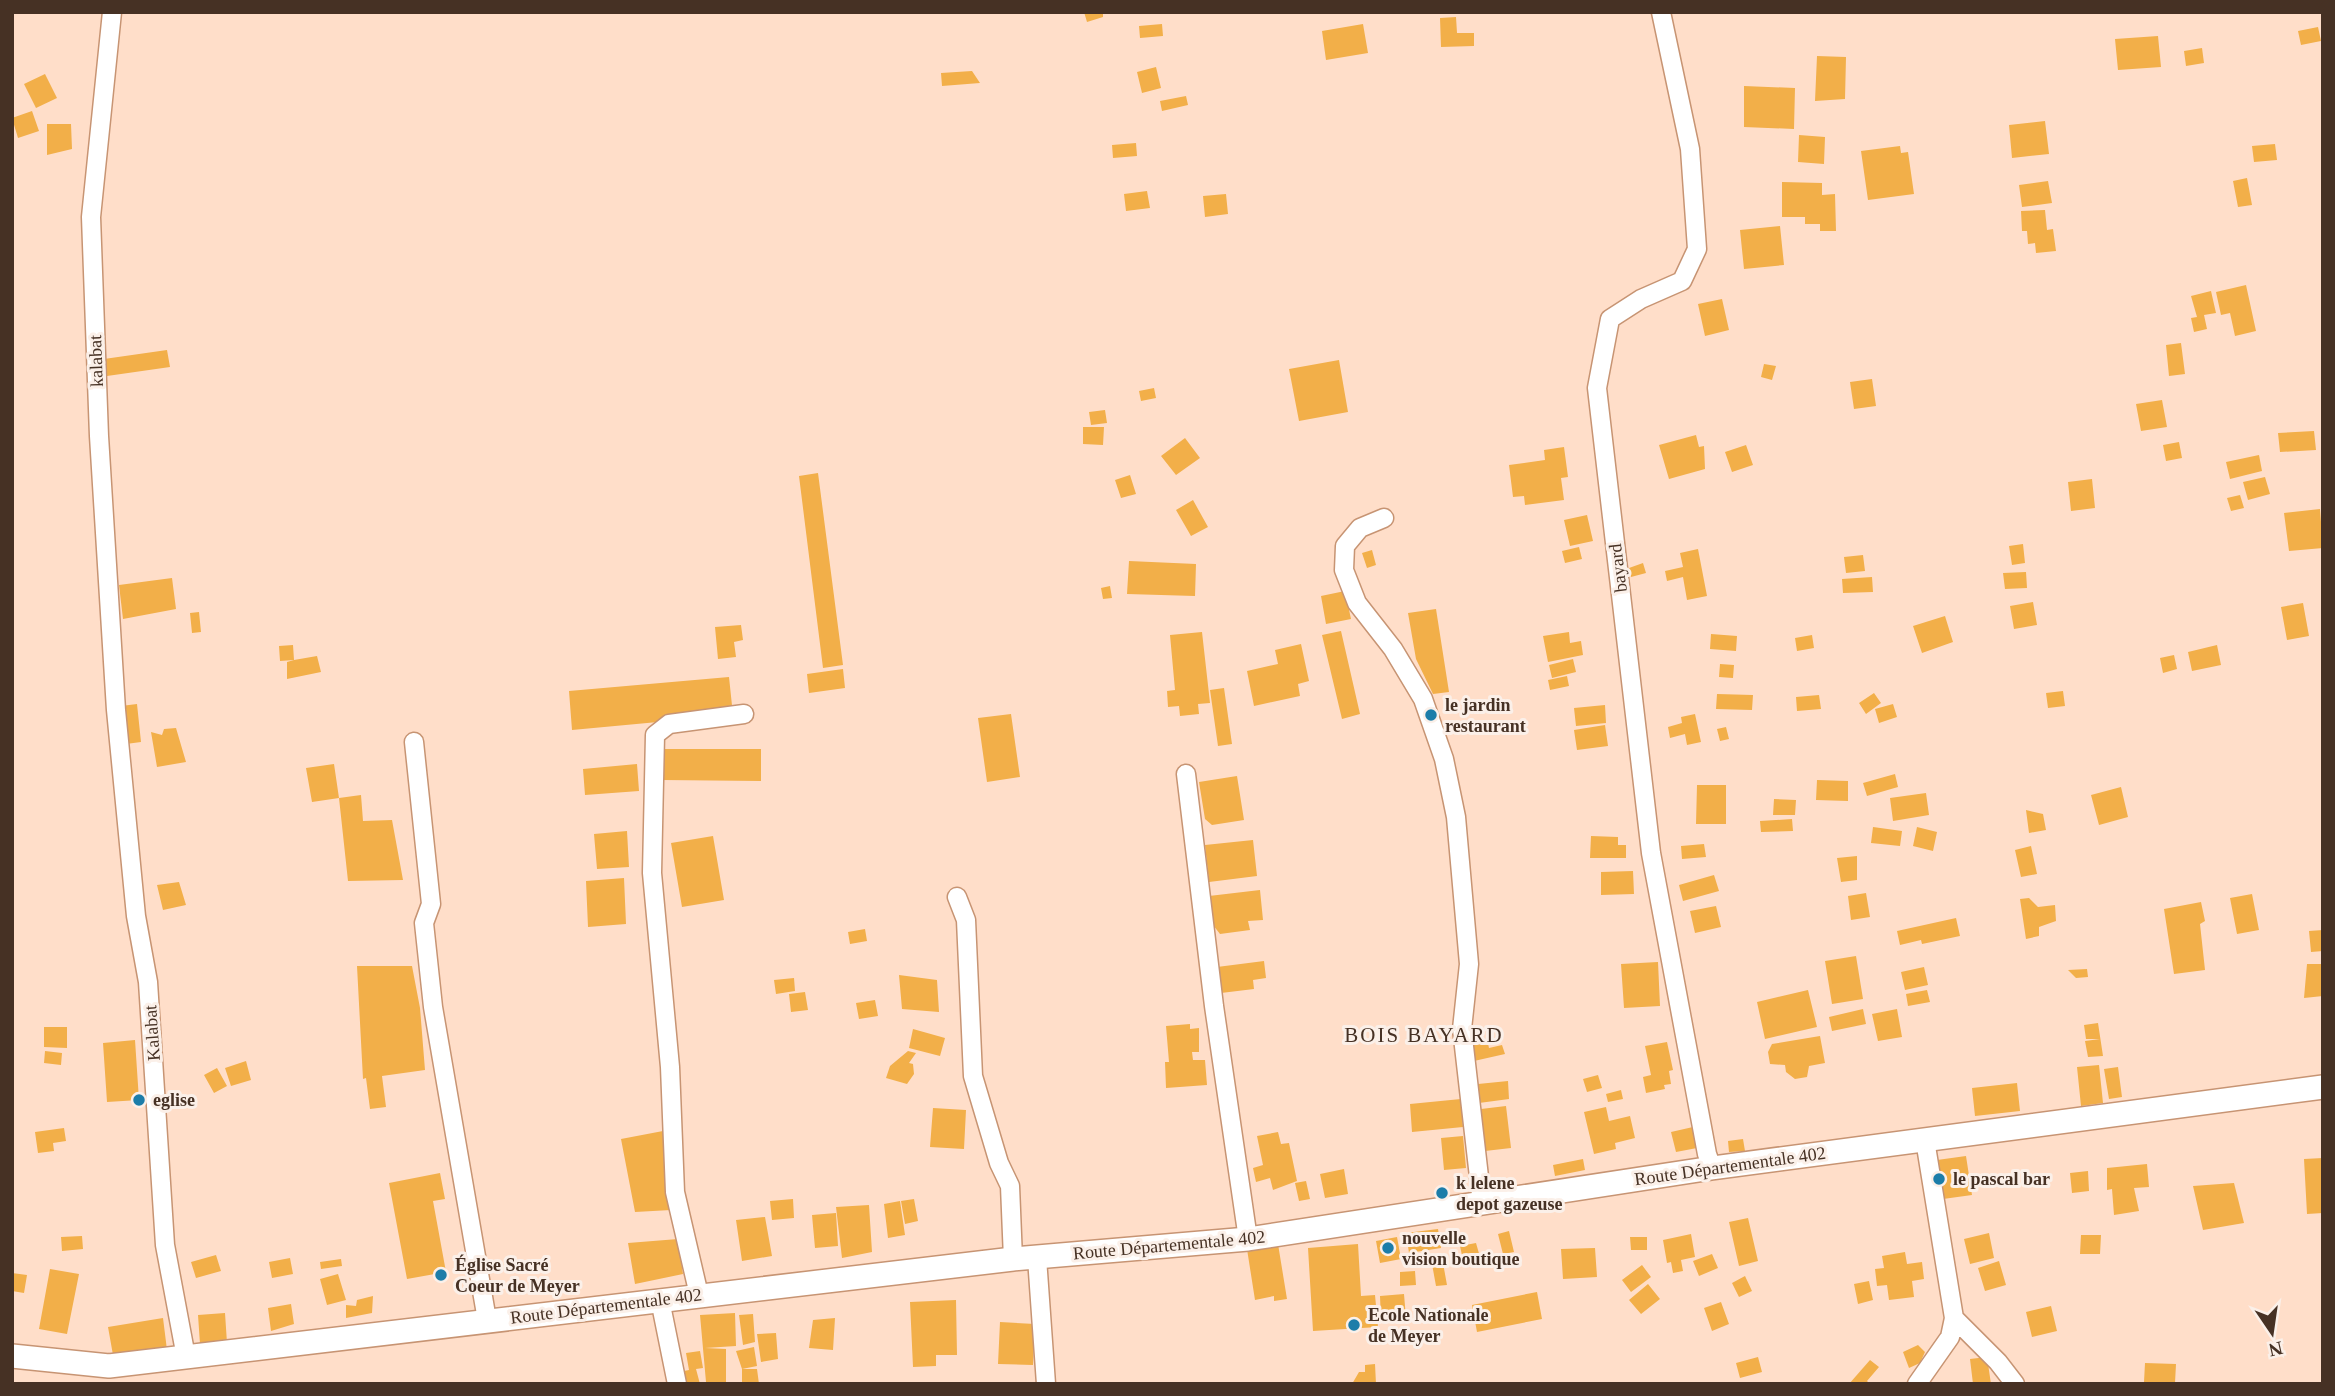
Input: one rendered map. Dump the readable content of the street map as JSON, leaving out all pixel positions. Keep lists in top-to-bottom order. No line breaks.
{"streets":{"main road":["Route Départementale 402"],"street":["kalabat","bayard","Kalabat"]},"crossings":[["kalabat","Kalabat"],["bayard","Route Départementale 402"],["Kalabat","Route Départementale 402"]],"districts":["BOIS BAYARD"],"places":["le jardin restaurant","eglise","le pascal bar","k lelene depot gazeuse","nouvelle vision boutique","Église Sacré Coeur de Meyer","Ecole Nationale de Meyer"],"north":"bottom"}
